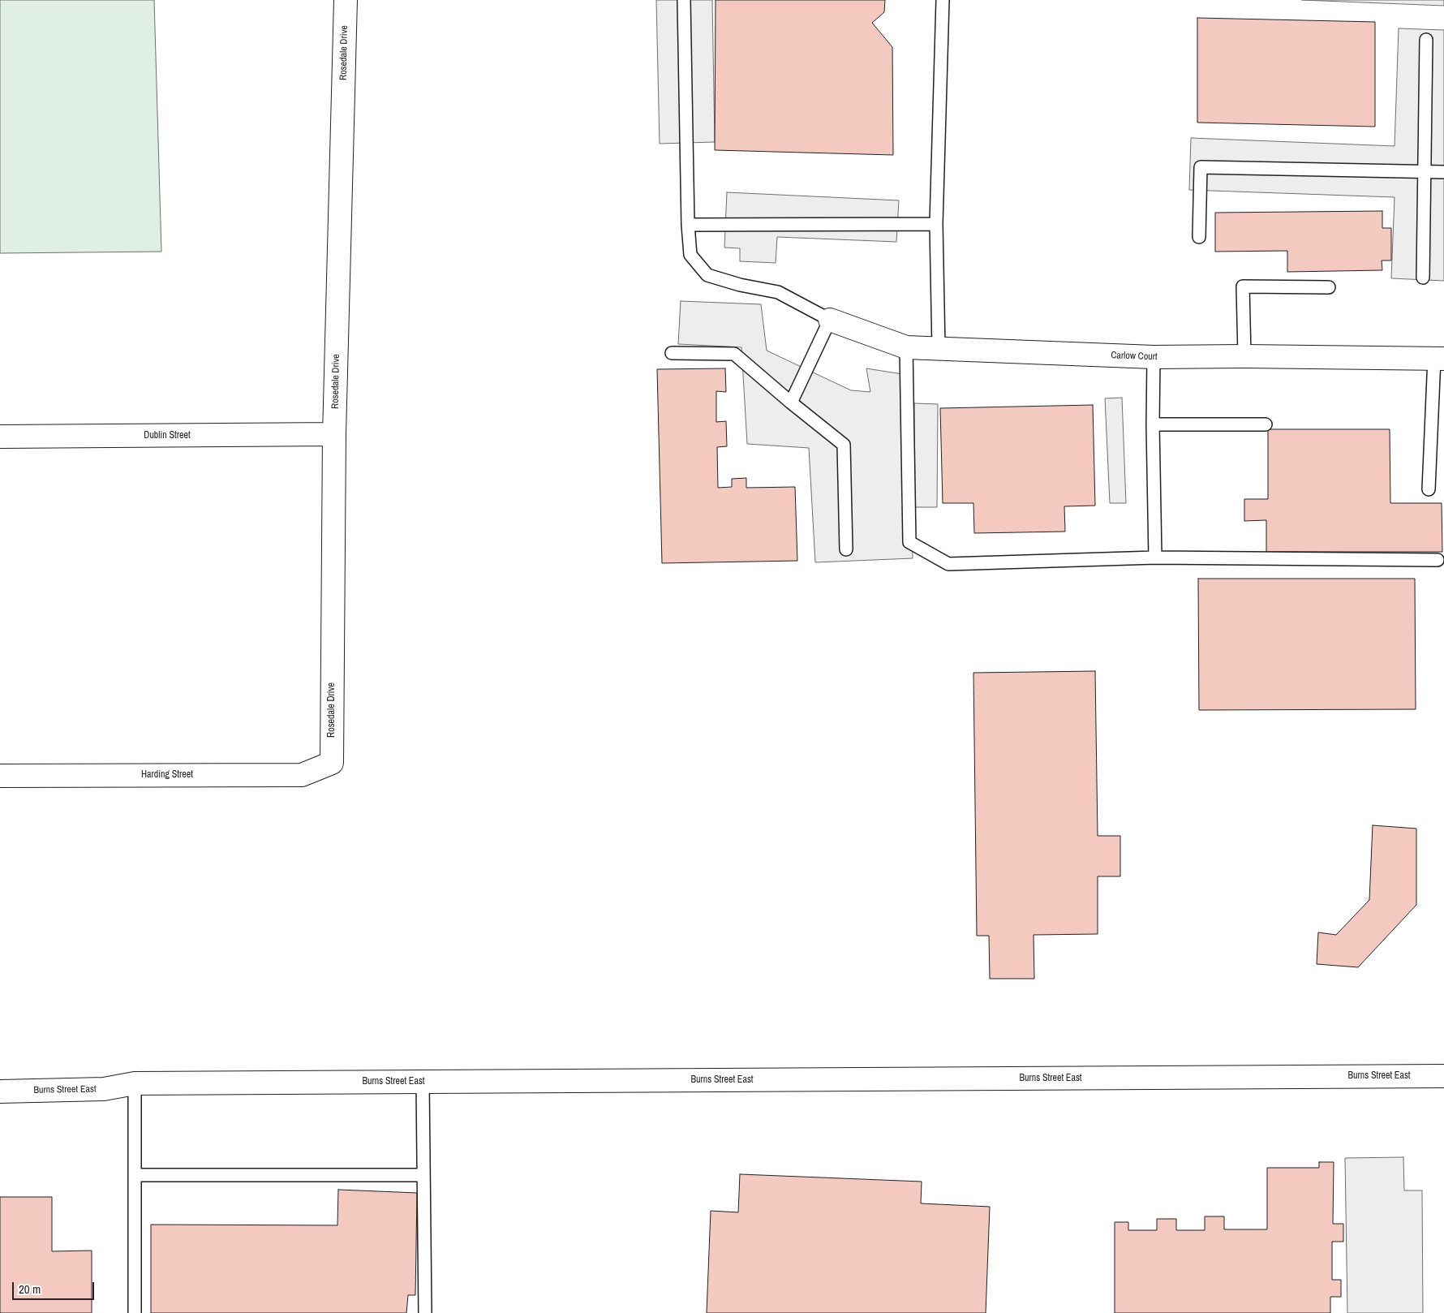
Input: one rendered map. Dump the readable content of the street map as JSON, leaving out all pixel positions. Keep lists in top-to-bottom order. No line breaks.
{"streets":{"street":["Rosedale Drive","Carlow Court","Dublin Street","Harding Street","Burns Street East"]},"crossings":[["Rosedale Drive","Dublin Street"],["Rosedale Drive","Harding Street"]],"scale_bar":"20 m"}
